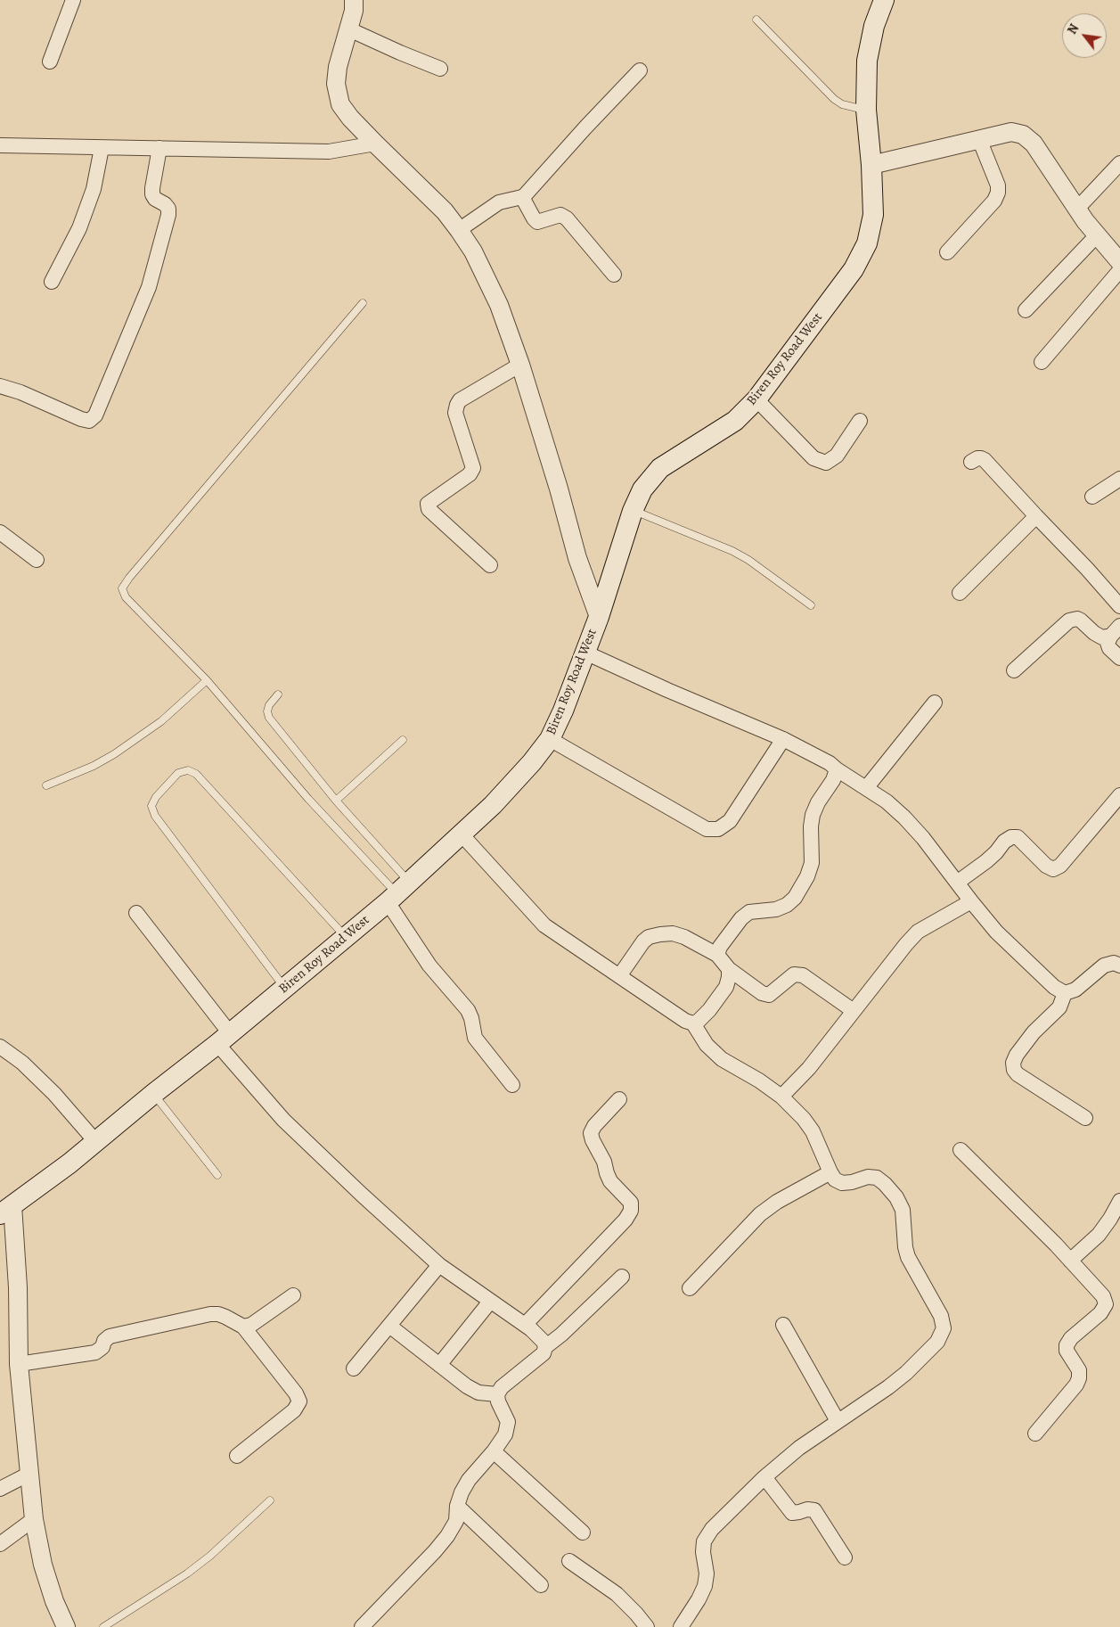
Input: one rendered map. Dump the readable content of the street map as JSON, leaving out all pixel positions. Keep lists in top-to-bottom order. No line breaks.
{"streets":{"main road":["Biren Roy Road West"]},"north":"top left"}
